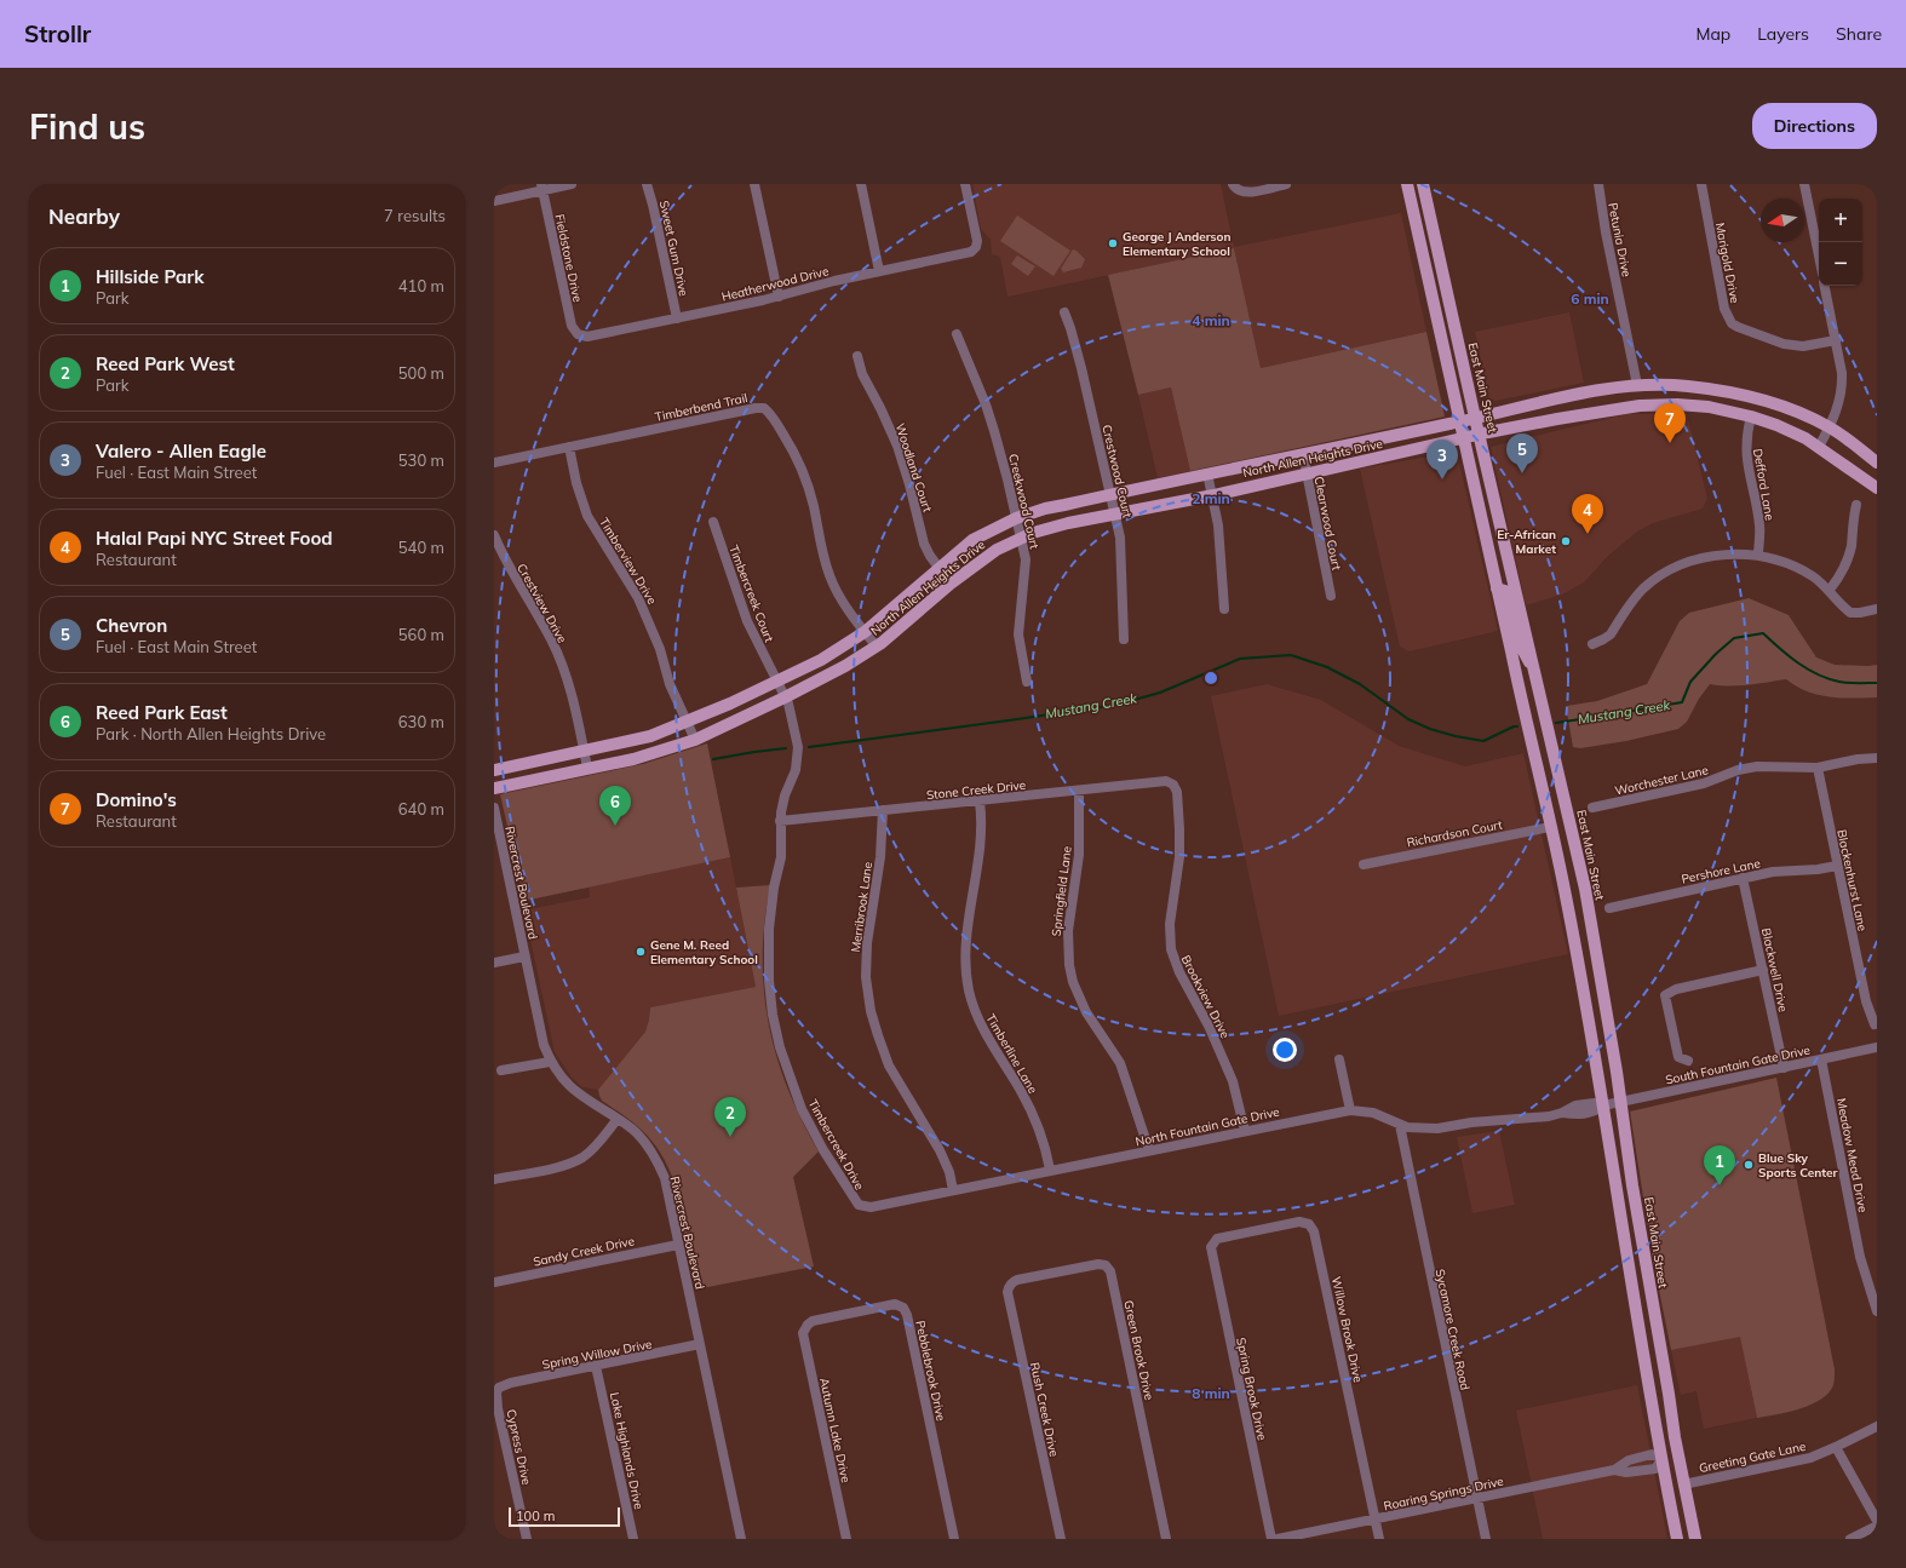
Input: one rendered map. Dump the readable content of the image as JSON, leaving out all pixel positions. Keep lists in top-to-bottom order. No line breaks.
{"streets":{"main road":["East Main Street","North Allen Heights Drive"],"street":["Petunia Drive","Sweet Gum Drive","Fieldstone Drive","Marigold Drive","Heatherwood Drive","Timberbend Trail","Woodland Court","Crestwood Court","Defford Lane","Creekwood Court","Clearwood Court","Timberview Drive","Timbercreek Court","Crestview Drive","Worchester Lane","Stone Creek Drive","Richardson Court","Pershore Lane","Blackenhurst Lane","Rivercrest Boulevard","Springfield Lane","Merribrook Lane","Blackwell Drive","Brookview Drive","Timberline Lane","South Fountain Gate Drive","North Fountain Gate Drive","Timbercreek Drive","Meadow Mead Drive","Sandy Creek Drive","Willow Brook Drive","Sycamore Creek Road","Green Brook Drive","Spring Willow Drive","Pebblebrook Drive","Spring Brook Drive","Rush Creek Drive","Autumn Lake Drive","Cypress Drive","Lake Highlands Drive","Greeting Gate Lane","Roaring Springs Drive"]},"crossings":[["Petunia Drive","North Allen Heights Drive"],["Sweet Gum Drive","Heatherwood Drive"],["Fieldstone Drive","Heatherwood Drive"],["East Main Street","North Allen Heights Drive"],["East Main Street","South Fountain Gate Drive"],["East Main Street","Greeting Gate Lane"],["Timberbend Trail","North Allen Heights Drive"],["Timberbend Trail","Timberview Drive"],["North Allen Heights Drive","Woodland Court"],["North Allen Heights Drive","Crestwood Court"],["North Allen Heights Drive","Defford Lane"],["North Allen Heights Drive","Creekwood Court"],["North Allen Heights Drive","Clearwood Court"],["North Allen Heights Drive","Timberview Drive"],["North Allen Heights Drive","Timbercreek Court"],["North Allen Heights Drive","Crestview Drive"],["North Allen Heights Drive","Timbercreek Drive"],["Timbercreek Court","Timbercreek Drive"],["Worchester Lane","Blackenhurst Lane"],["Stone Creek Drive","Springfield Lane"],["Stone Creek Drive","Merribrook Lane"],["Stone Creek Drive","Brookview Drive"],["Stone Creek Drive","Timberline Lane"],["Stone Creek Drive","Timbercreek Drive"],["Pershore Lane","Blackenhurst Lane"],["Pershore Lane","Blackwell Drive"],["Rivercrest Boulevard","Sandy Creek Drive"],["Rivercrest Boulevard","Spring Willow Drive"],["Springfield Lane","North Fountain Gate Drive"],["Merribrook Lane","North Fountain Gate Drive"],["Blackwell Drive","South Fountain Gate Drive"],["Brookview Drive","North Fountain Gate Drive"],["Timberline Lane","North Fountain Gate Drive"],["South Fountain Gate Drive","North Fountain Gate Drive"],["South Fountain Gate Drive","Meadow Mead Drive"],["North Fountain Gate Drive","Timbercreek Drive"],["North Fountain Gate Drive","Sycamore Creek Road"],["Willow Brook Drive","Spring Brook Drive"],["Willow Brook Drive","Roaring Springs Drive"],["Sycamore Creek Road","Roaring Springs Drive"],["Green Brook Drive","Rush Creek Drive"],["Spring Willow Drive","Cypress Drive"],["Spring Willow Drive","Lake Highlands Drive"],["Pebblebrook Drive","Autumn Lake Drive"]],"water":["Mustang Creek"],"places":["George J Anderson Elementary School","Er-African Market","Gene M. Reed Elementary School","Blue Sky Sports Center"],"scale_bar":"100 m","north":"left","page":{"header":"Strollr","nav":["Map","Layers","Share"],"buttons":"Directions","title":"Find us","heading":["Nearby","7 results"],"map_buttons":["+","−"],"list":[{"mark":"1","name":"Hillside Park","note":"Park","value":"410 m"},{"mark":"2","name":"Reed Park West","note":"Park","value":"500 m"},{"mark":"3","name":"Valero - Allen Eagle","note":"Fuel · East Main Street","value":"530 m"},{"mark":"4","name":"Halal Papi NYC Street Food","note":"Restaurant","value":"540 m"},{"mark":"5","name":"Chevron","note":"Fuel · East Main Street","value":"560 m"},{"mark":"6","name":"Reed Park East","note":"Park · North Allen Heights Drive","value":"630 m"},{"mark":"7","name":"Domino's","note":"Restaurant","value":"640 m"}],"pins":["7","5","3","4","6","2","1"],"scale":"100 m"},"rings":["6 min","4 min","2 min","8 min"]}
